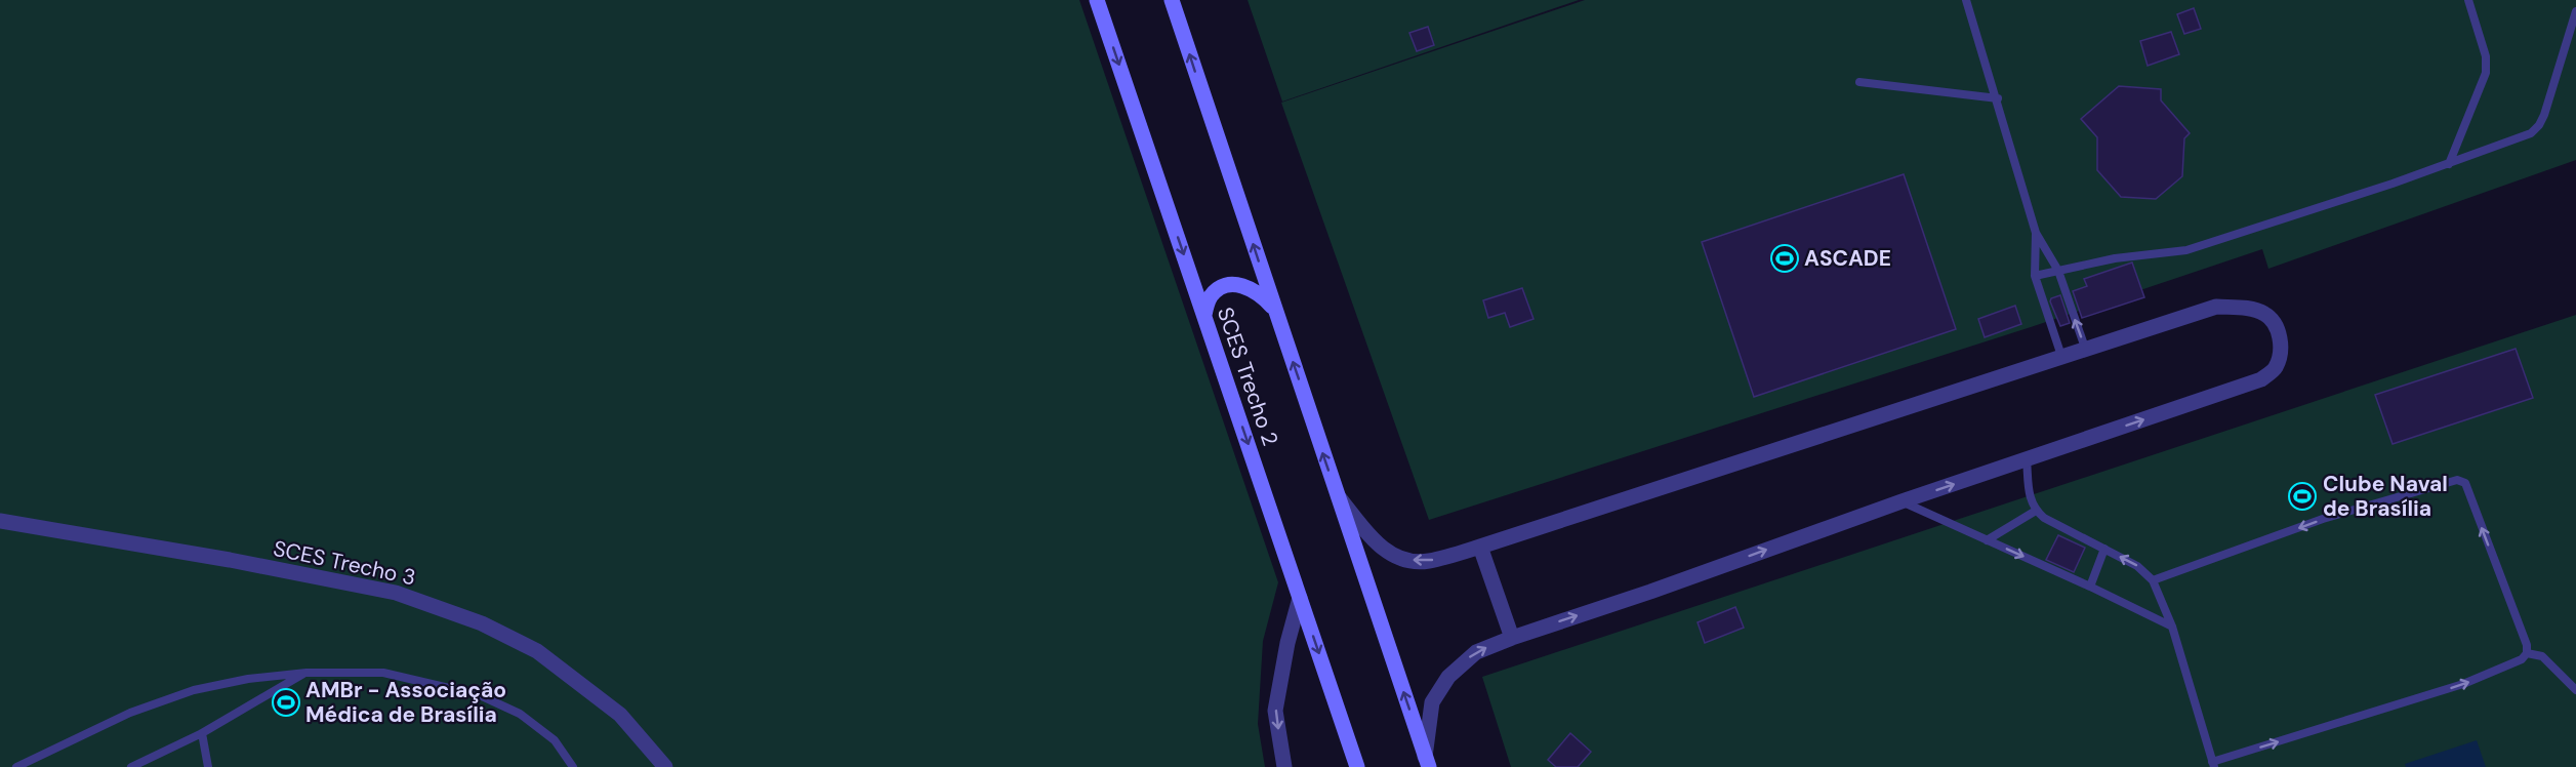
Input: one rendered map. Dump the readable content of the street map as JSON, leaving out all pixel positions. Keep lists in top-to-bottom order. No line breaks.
{"streets":{"main road":["SCES Trecho 2"],"street":["SCES Trecho 3"]},"places":{"sports":["ASCADE","Clube Naval de Brasília","AMBr - Associação Médica de Brasília"]}}
